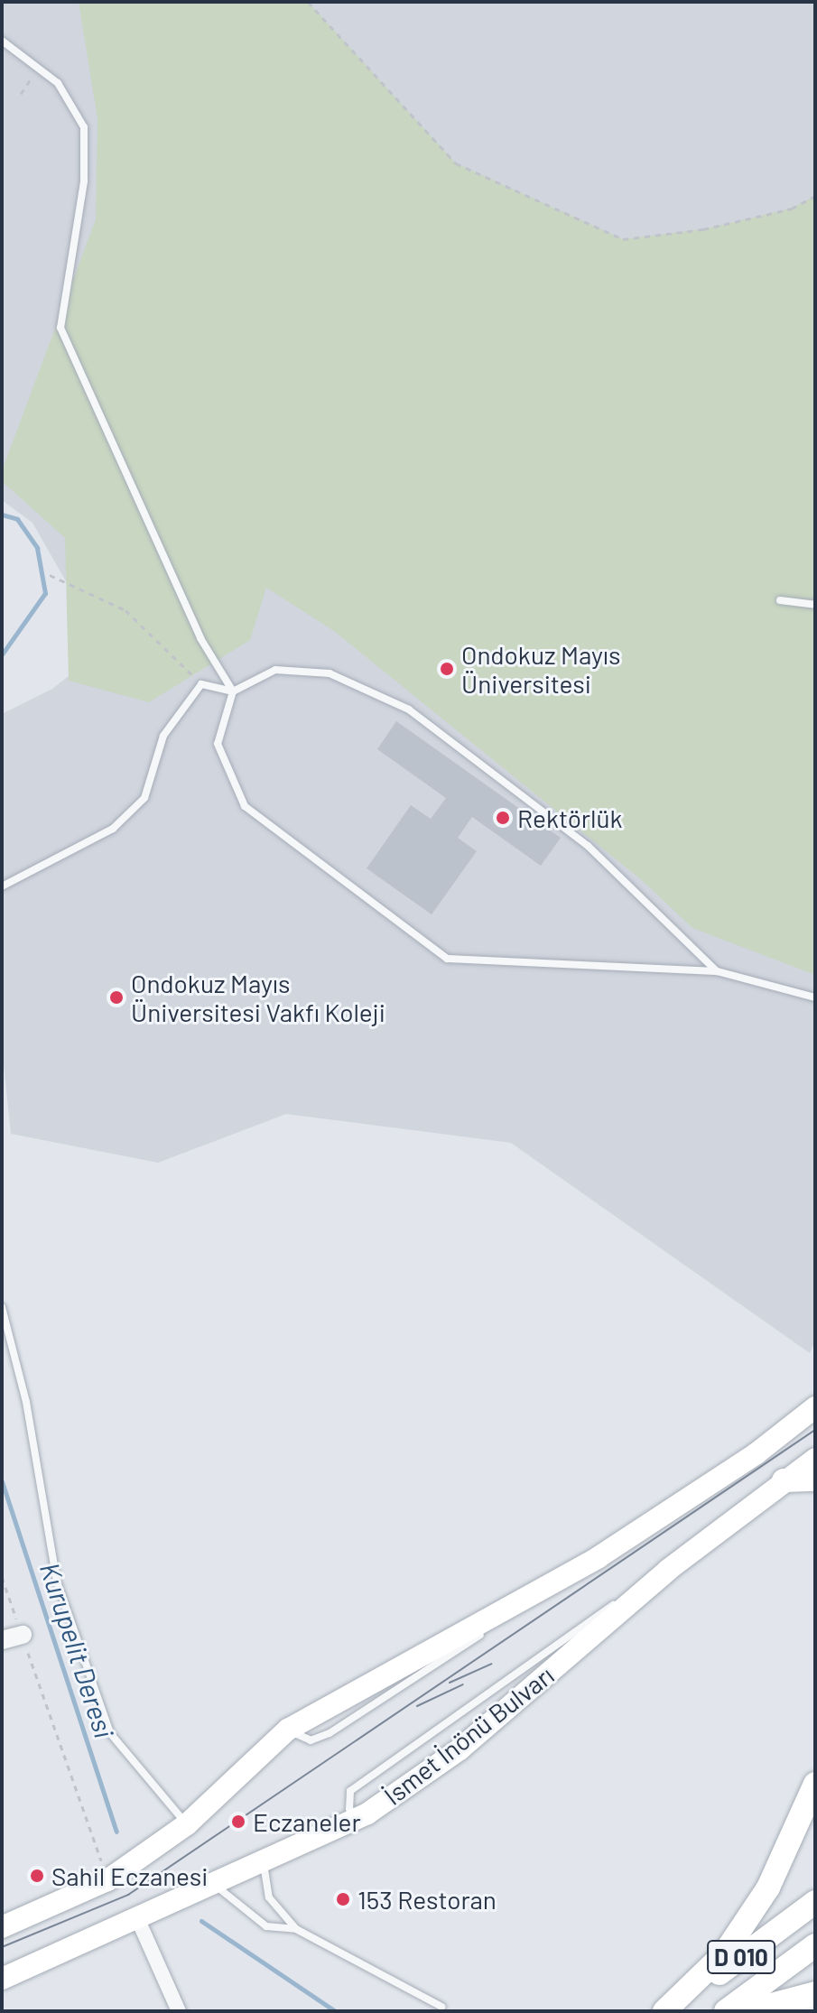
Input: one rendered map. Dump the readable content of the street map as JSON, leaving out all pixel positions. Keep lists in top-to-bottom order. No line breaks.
{"streets":{"highway":["D 010"],"main road":["İsmet İnönü Bulvarı"]},"water":["Kurupelit Deresi"],"places":["Ondokuz Mayıs Üniversitesi","Rektörlük","Ondokuz Mayıs Üniversitesi Vakfı Koleji","Eczaneler","Sahil Eczanesi","153 Restoran"]}
